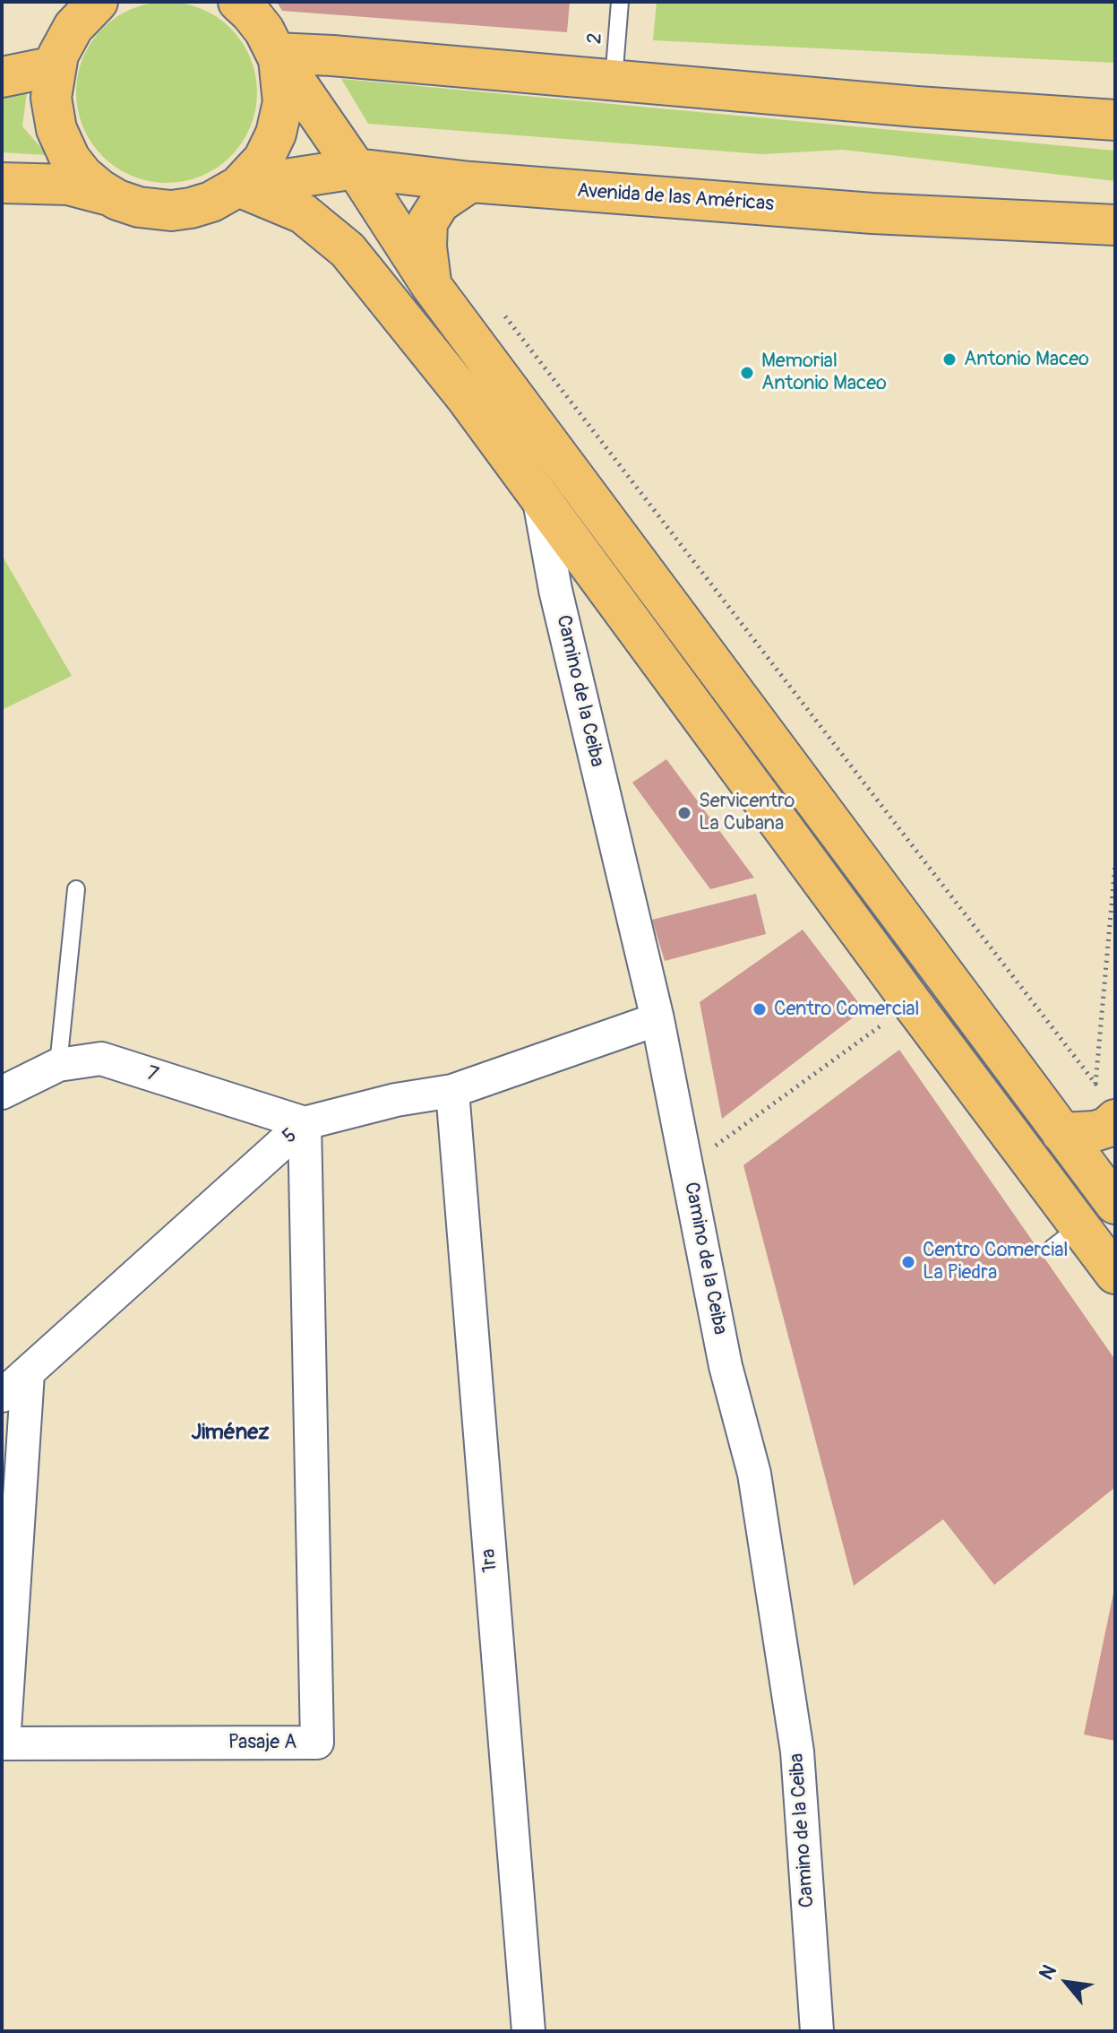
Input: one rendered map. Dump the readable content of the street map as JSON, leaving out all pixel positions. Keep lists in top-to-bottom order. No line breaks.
{"streets":{"main road":["Avenida de las Américas"],"street":["Camino de la Ceiba","7","5","1ra","Pasaje A"],"lane":["2"]},"crossings":[["Camino de la Ceiba","5"],["7","5"],["7","Pasaje A"],["5","1ra"],["5","Pasaje A"]],"districts":["Jiménez"],"places":["Antonio Maceo","Memorial Antonio Maceo","Servicentro La Cubana","Centro Comercial","Centro Comercial La Piedra"],"north":"top left"}
